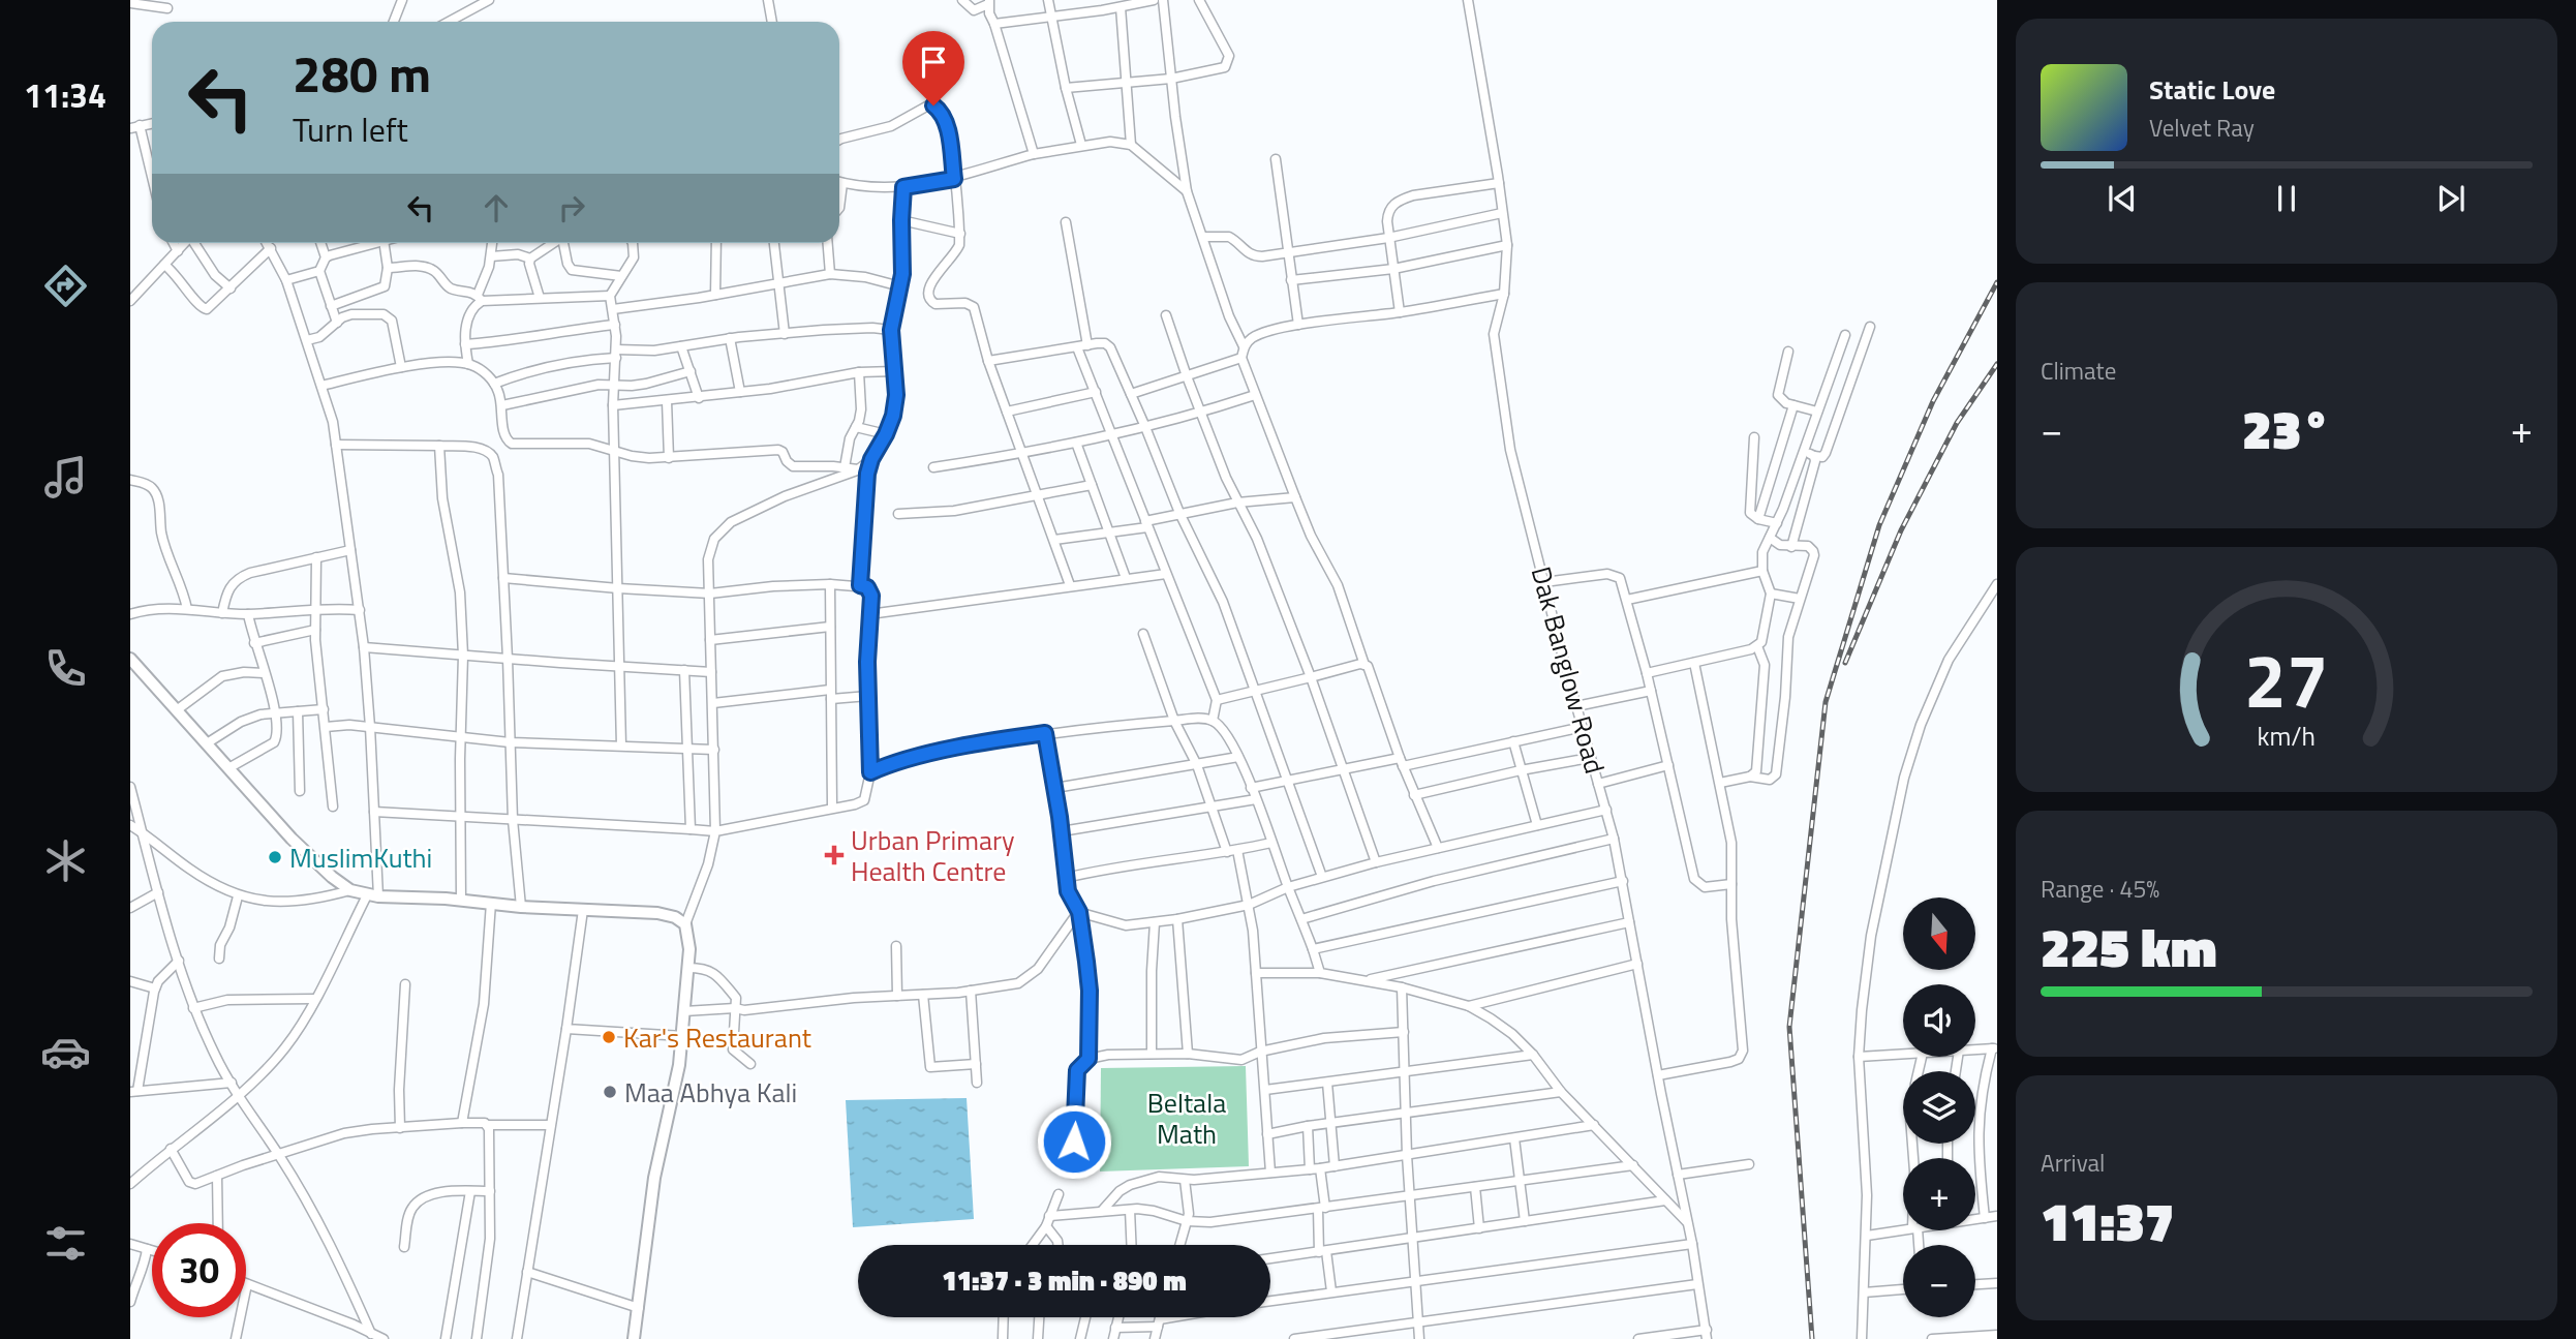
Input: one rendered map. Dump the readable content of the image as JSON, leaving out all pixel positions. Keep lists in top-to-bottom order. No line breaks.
{"streets":{"street":["Dak Banglow Road"]},"parks":["Beltala Math"],"places":{"health":["Urban Primary Health Centre"],"other":["MuslimKuthi","Kar's Restaurant","Maa Abhya Kali"]},"north":"bottom","page":{"tabs":"11:34","turn":["280 m","Turn left"],"song":["Static Love","Velvet Ray"],"tile":["Climate",["Range · 45%","225 km"],["Arrival","11:37"]],"heat":["−","23°","+"],"map_buttons":["+","−"],"limit":"30","trip":"11:37 · 3 min · 890 m","gauge":["27","km/h"]}}
